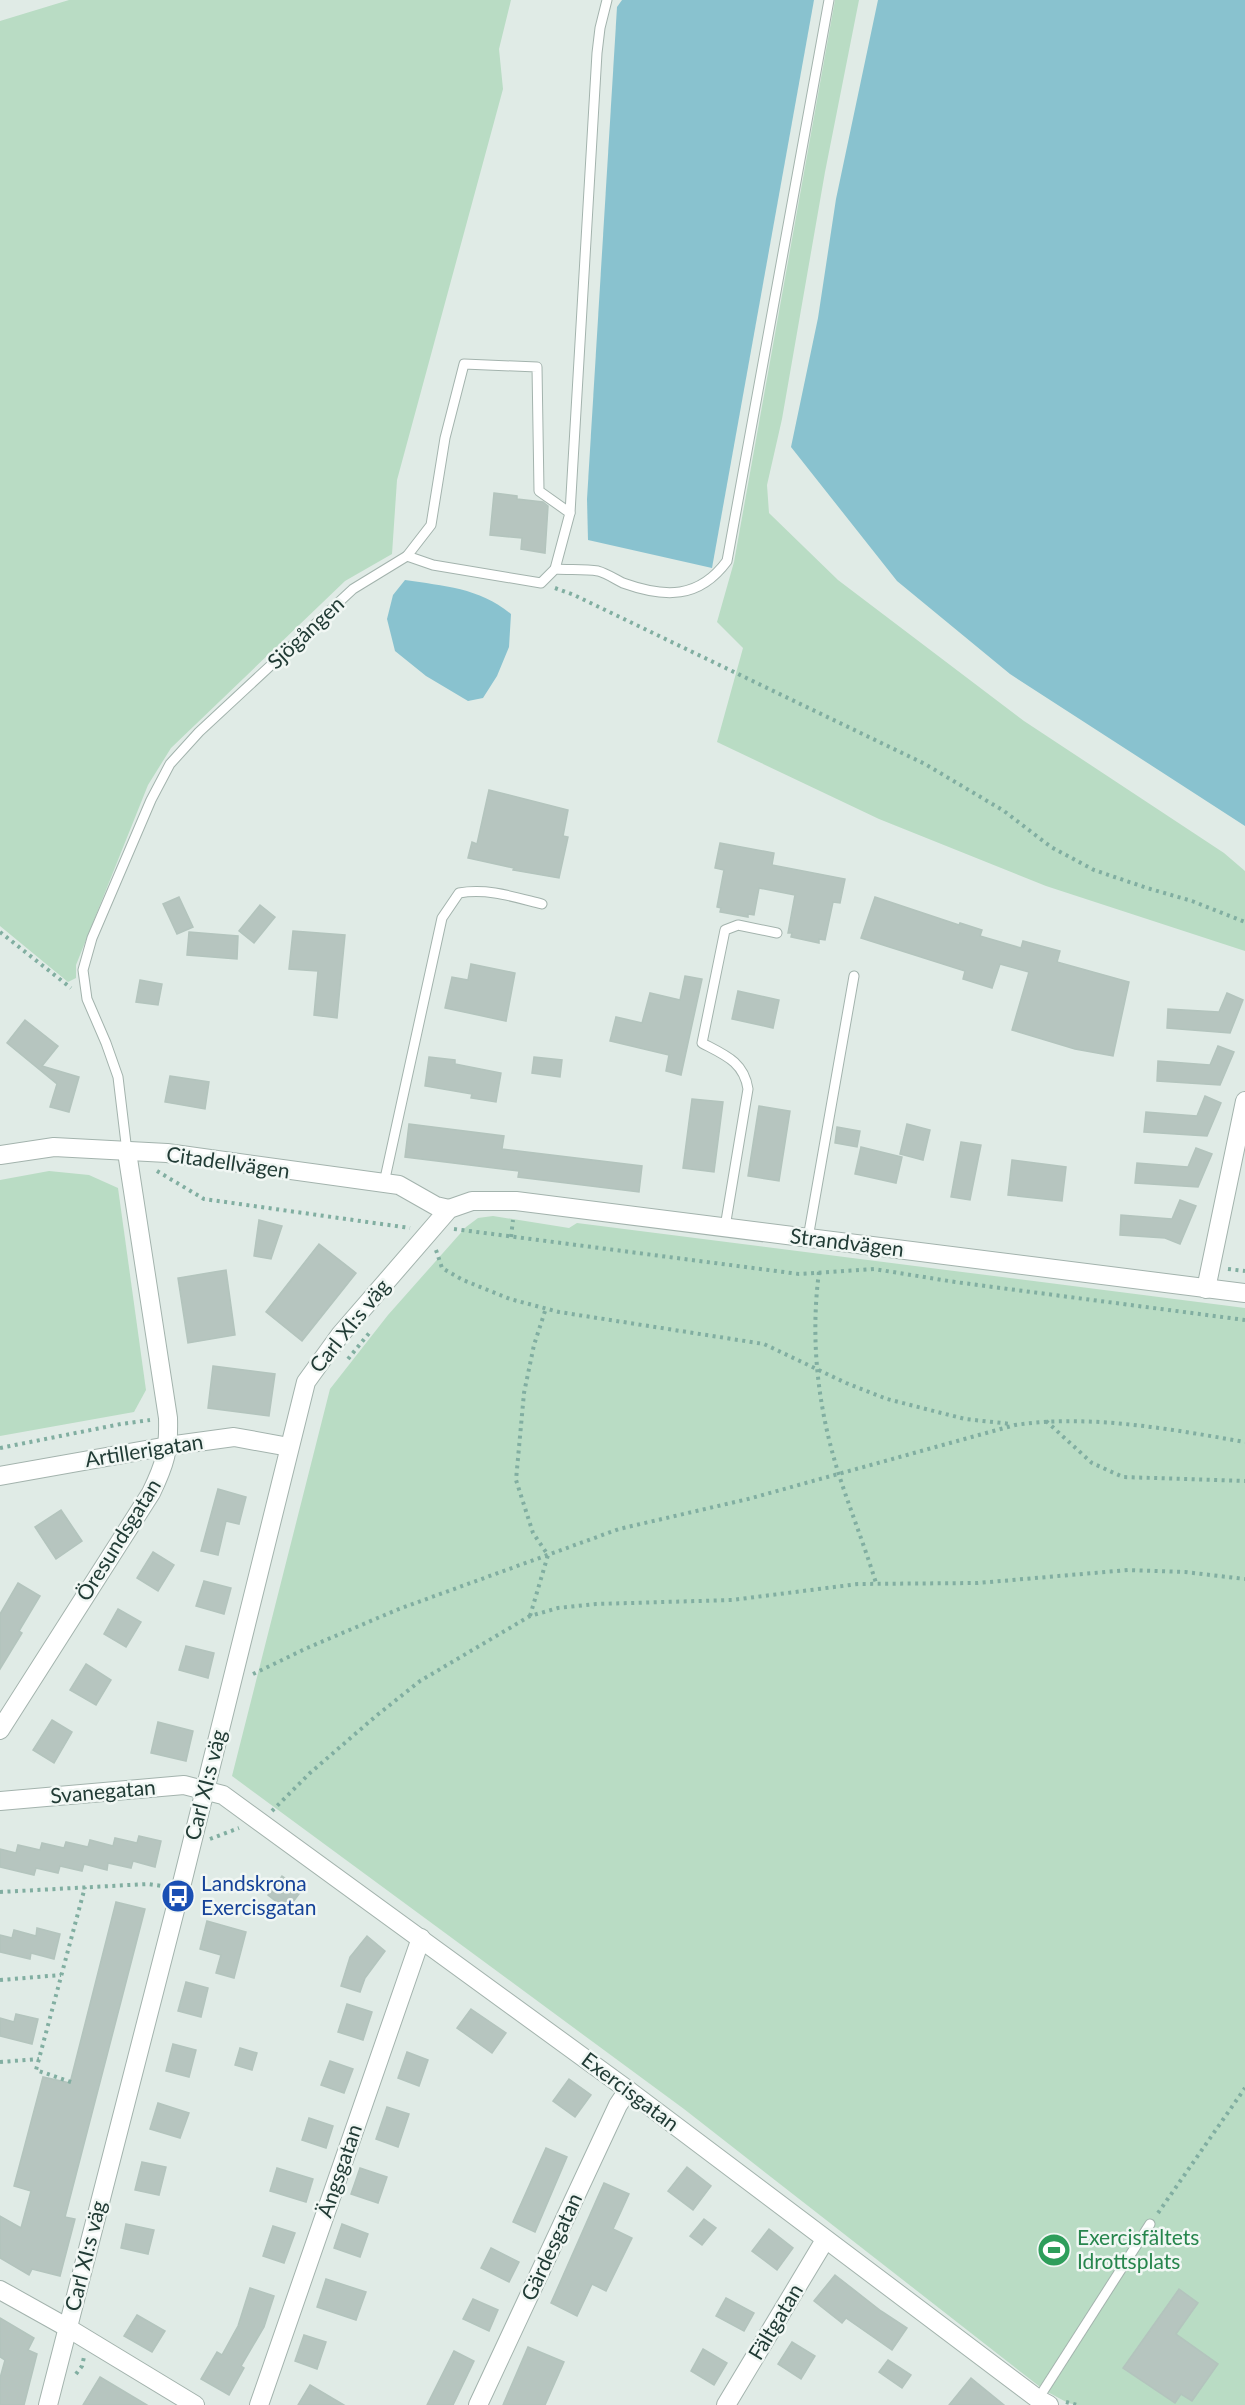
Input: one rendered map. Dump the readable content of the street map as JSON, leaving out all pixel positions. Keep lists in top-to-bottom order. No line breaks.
{"streets":{"street":["Citadellvägen","Strandvägen","Carl XI:s väg","Artillerigatan","Öresundsgatan","Svanegatan","Exercisgatan","Ängsgatan","Gärdesgatan","Fältgatan"],"lane":["Sjögången"]},"crossings":[["Sjögången","Citadellvägen"],["Sjögången","Öresundsgatan"],["Citadellvägen","Strandvägen"],["Citadellvägen","Carl XI:s väg"],["Citadellvägen","Öresundsgatan"],["Strandvägen","Carl XI:s väg"],["Carl XI:s väg","Artillerigatan"],["Carl XI:s väg","Svanegatan"],["Carl XI:s väg","Exercisgatan"],["Artillerigatan","Öresundsgatan"],["Svanegatan","Exercisgatan"],["Exercisgatan","Ängsgatan"],["Exercisgatan","Gärdesgatan"],["Exercisgatan","Fältgatan"]],"places":{"bus stop":["Landskrona Exercisgatan"],"sports":["Exercisfältets Idrottsplats"]}}
